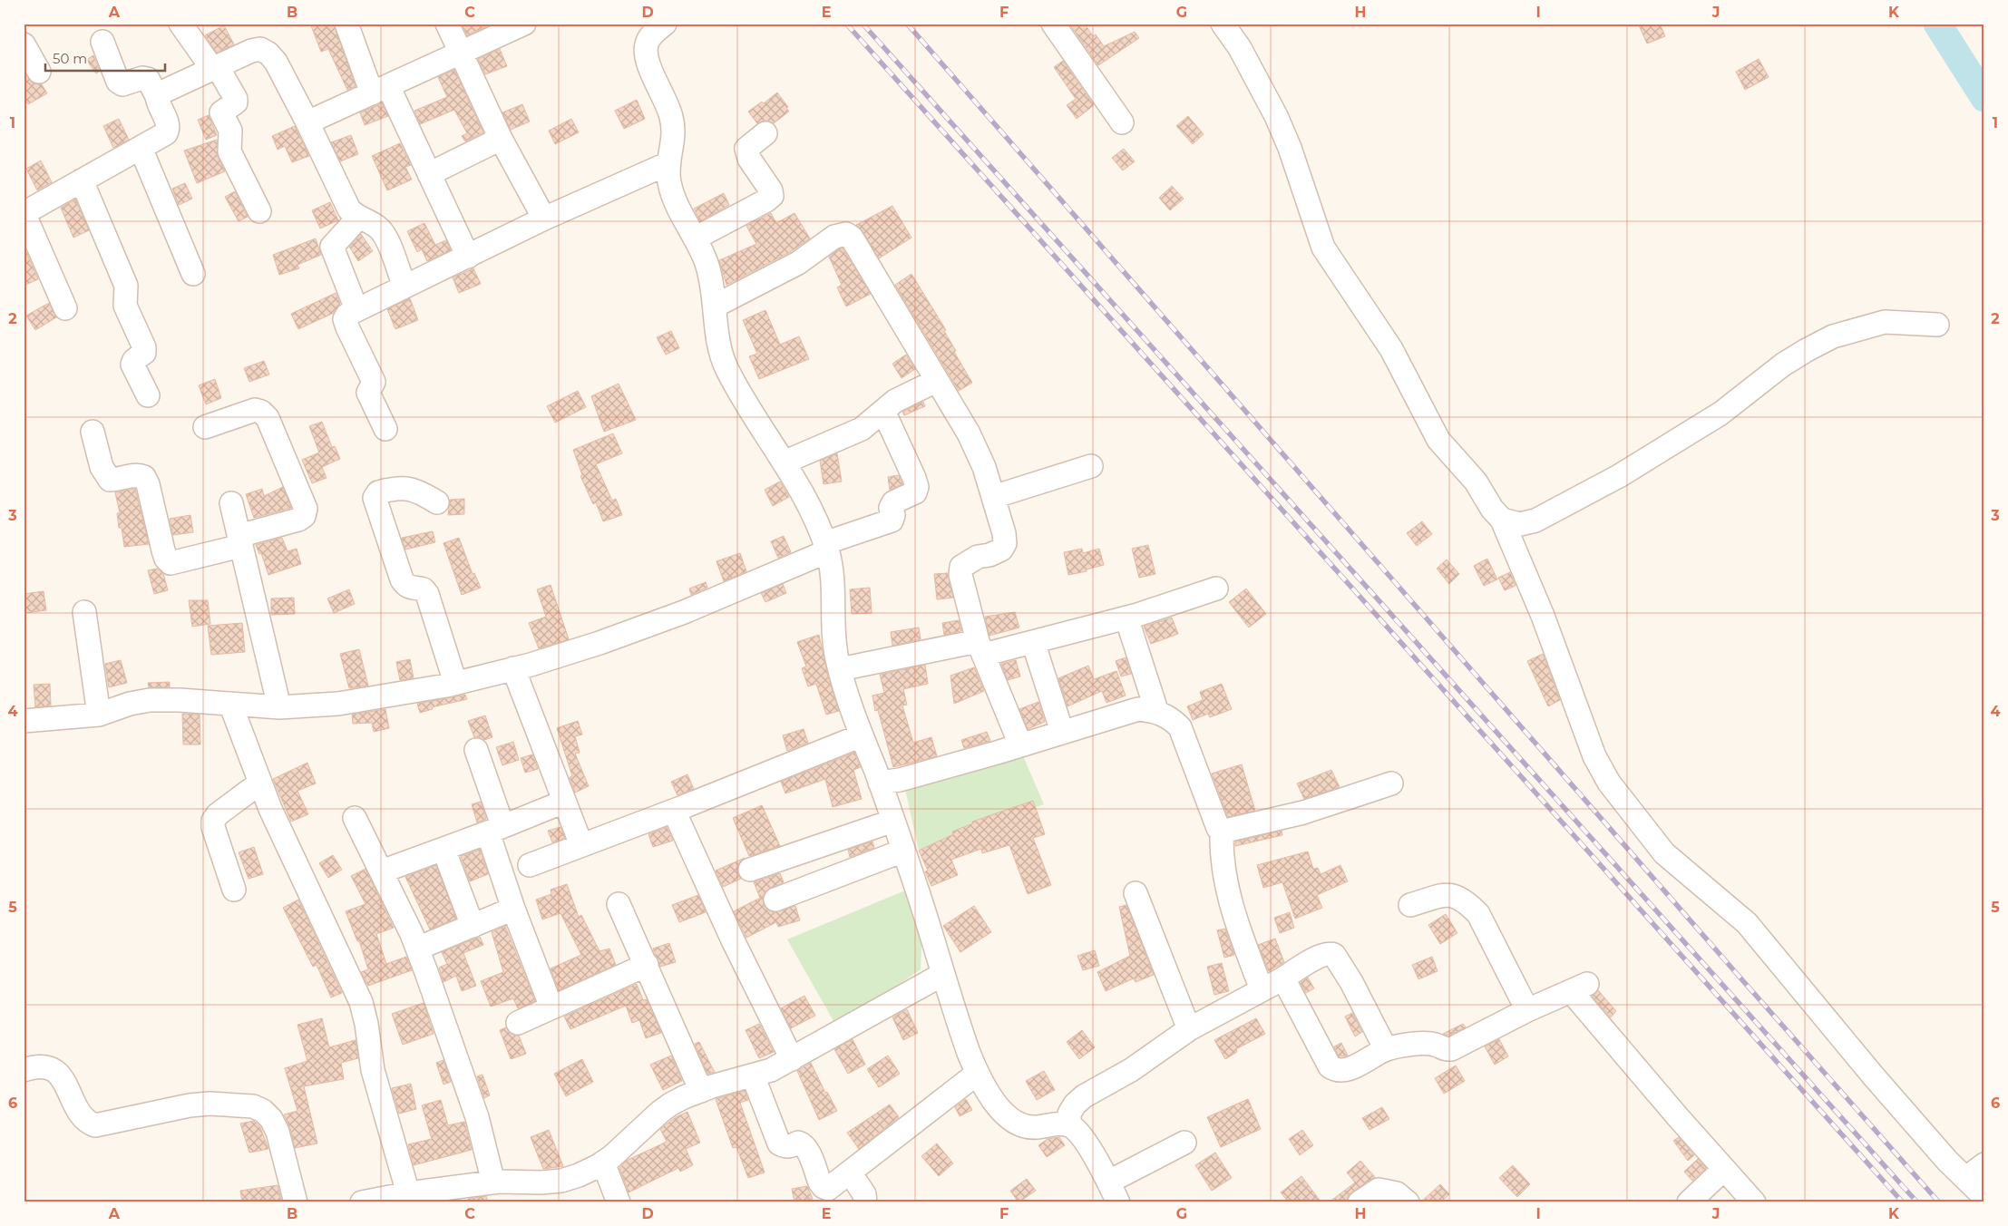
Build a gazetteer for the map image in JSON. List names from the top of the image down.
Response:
{
  "scale_bar": "50 m",
  "grid": {
    "columns": [
      "A",
      "B",
      "C",
      "D",
      "E",
      "F",
      "G",
      "H",
      "I",
      "J",
      "K"
    ],
    "rows": [
      "1",
      "2",
      "3",
      "4",
      "5",
      "6"
    ]
  }
}
